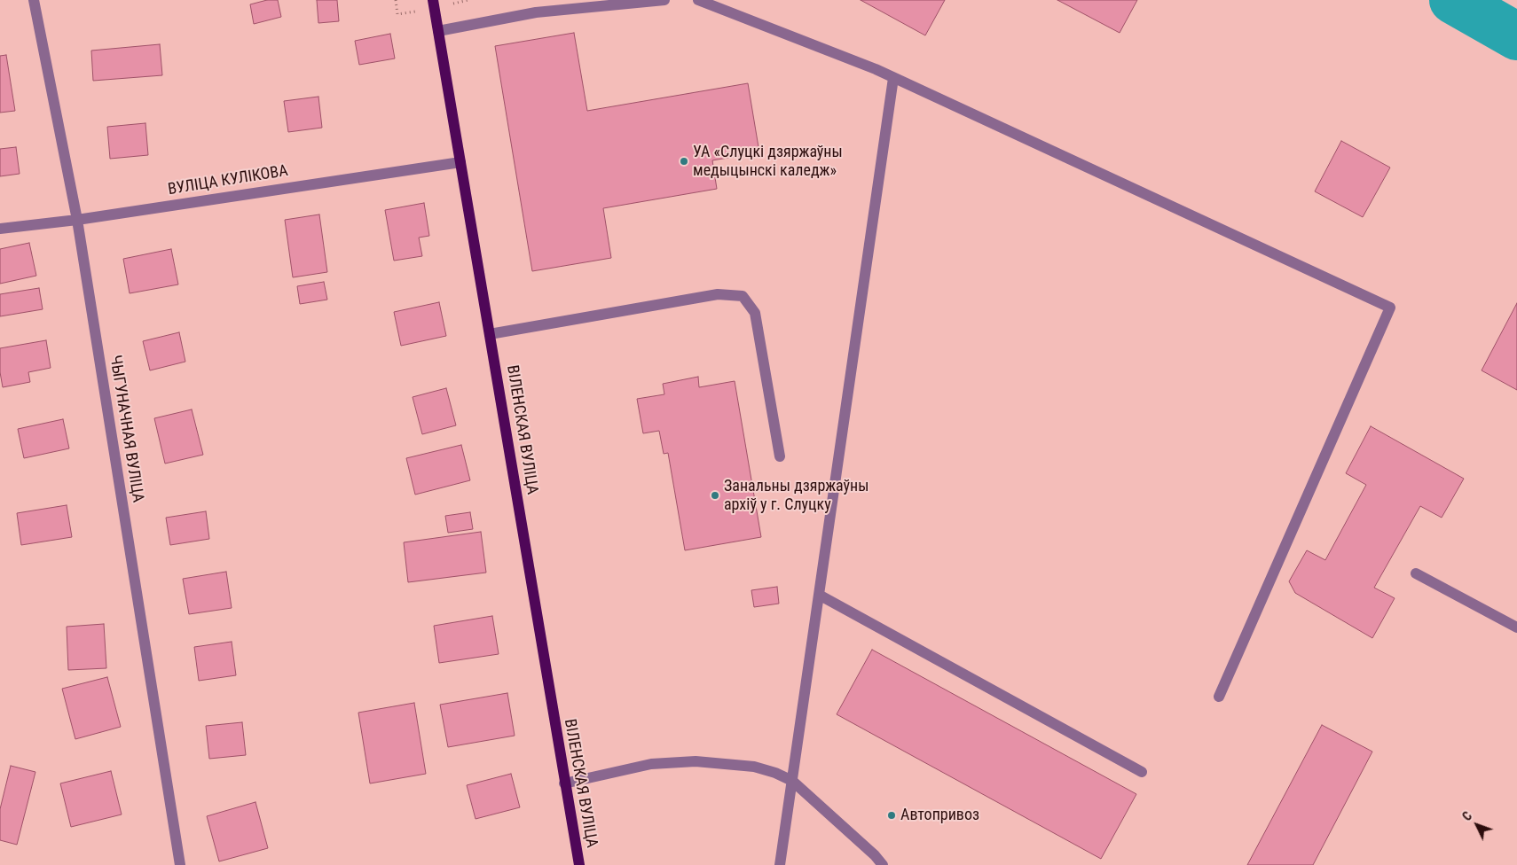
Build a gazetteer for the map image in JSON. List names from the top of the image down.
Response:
{
  "streets": {
    "main road": ["ВІЛЕНСКАЯ ВУЛІЦА"],
    "street": ["ВУЛІЦА КУЛІКОВА", "ЧЫГУНАЧНАЯ ВУЛІЦА"]
  },
  "crossings": [
    ["ВУЛІЦА КУЛІКОВА", "ЧЫГУНАЧНАЯ ВУЛІЦА"],
    ["ВУЛІЦА КУЛІКОВА", "ВІЛЕНСКАЯ ВУЛІЦА"]
  ],
  "places": ["УА «Слуцкі дзяржаўны медыцынскі каледж»", "Занальны дзяржаўны архіў у г. Слуцку", "Автопривоз"],
  "north": "top left"
}
